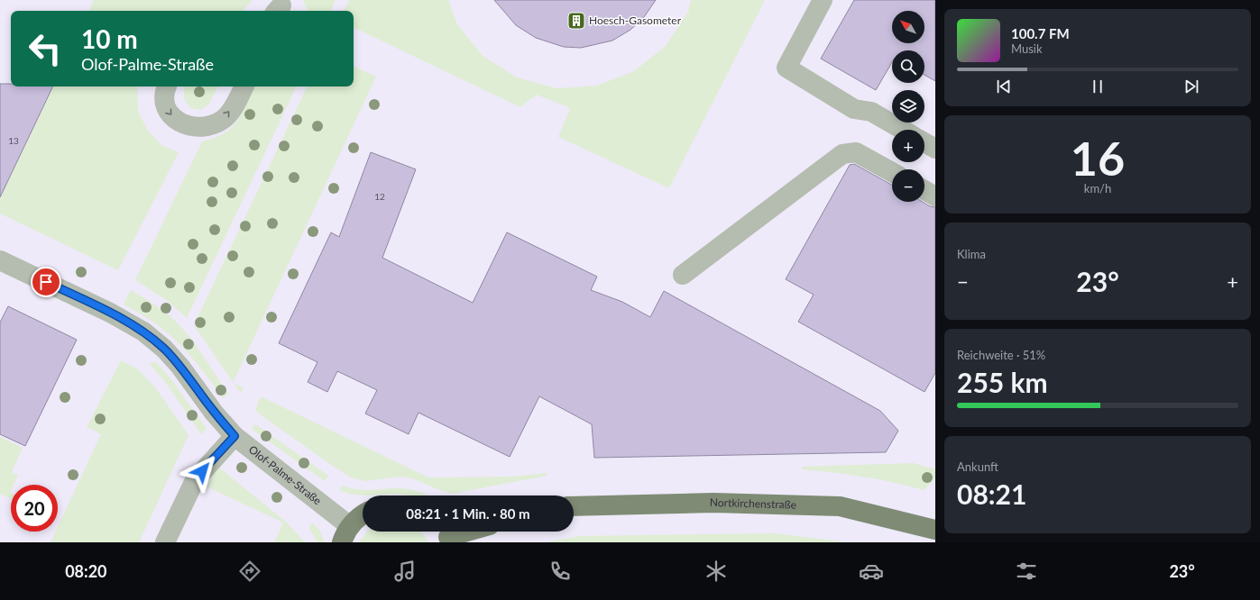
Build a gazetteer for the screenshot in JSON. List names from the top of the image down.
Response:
{
  "streets": {
    "main road": ["Nortkirchenstraße"],
    "street": ["Olof-Palme-Straße"]
  },
  "places": {
    "building": ["Hoesch-Gasometer"]
  },
  "house_numbers": ["13", "12"],
  "north": "top left",
  "page": {
    "map_buttons": ["+", "−"],
    "turn": ["10 m", "Olof-Palme-Straße"],
    "song": ["100.7 FM", "Musik"],
    "tile": [
      ["16", "km/h"],
      "Klima",
      ["Reichweite · 51%", "255 km"],
      ["Ankunft", "08:21"]
    ],
    "heat": ["−", "23°", "+"],
    "limit": "20",
    "trip": "08:21 · 1 Min. · 80 m",
    "tabs": ["08:20", "23°"]
  }
}
